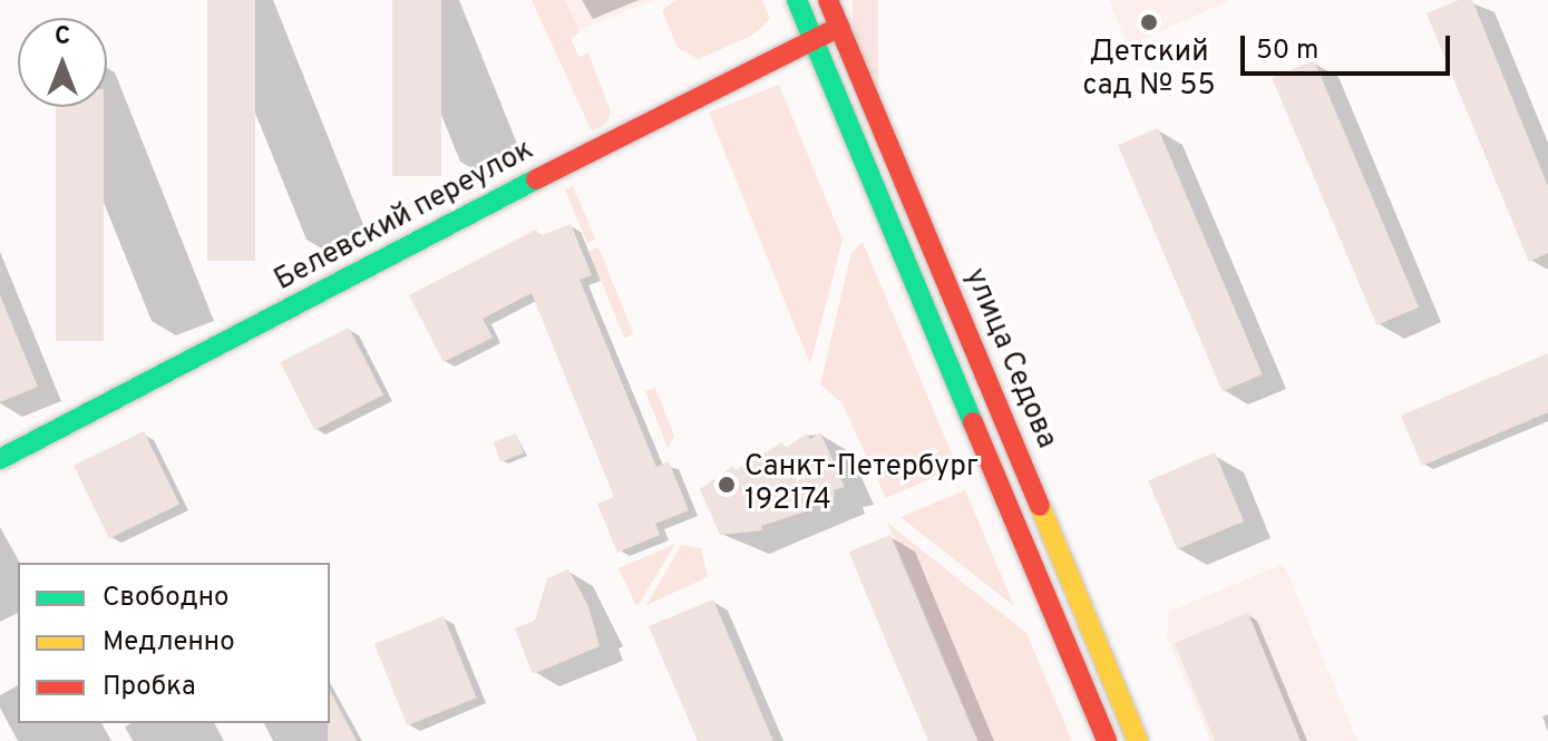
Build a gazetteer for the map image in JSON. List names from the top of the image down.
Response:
{
  "streets": {
    "main road": ["Белевский переулок", "улица Седова"]
  },
  "crossings": [
    ["Белевский переулок", "улица Седова"]
  ],
  "places": ["Детский сад № 55", "Санкт-Петербург 192174"],
  "legend": ["Свободно", "Медленно", "Пробка"],
  "scale_bar": "50 m",
  "north": "top"
}
